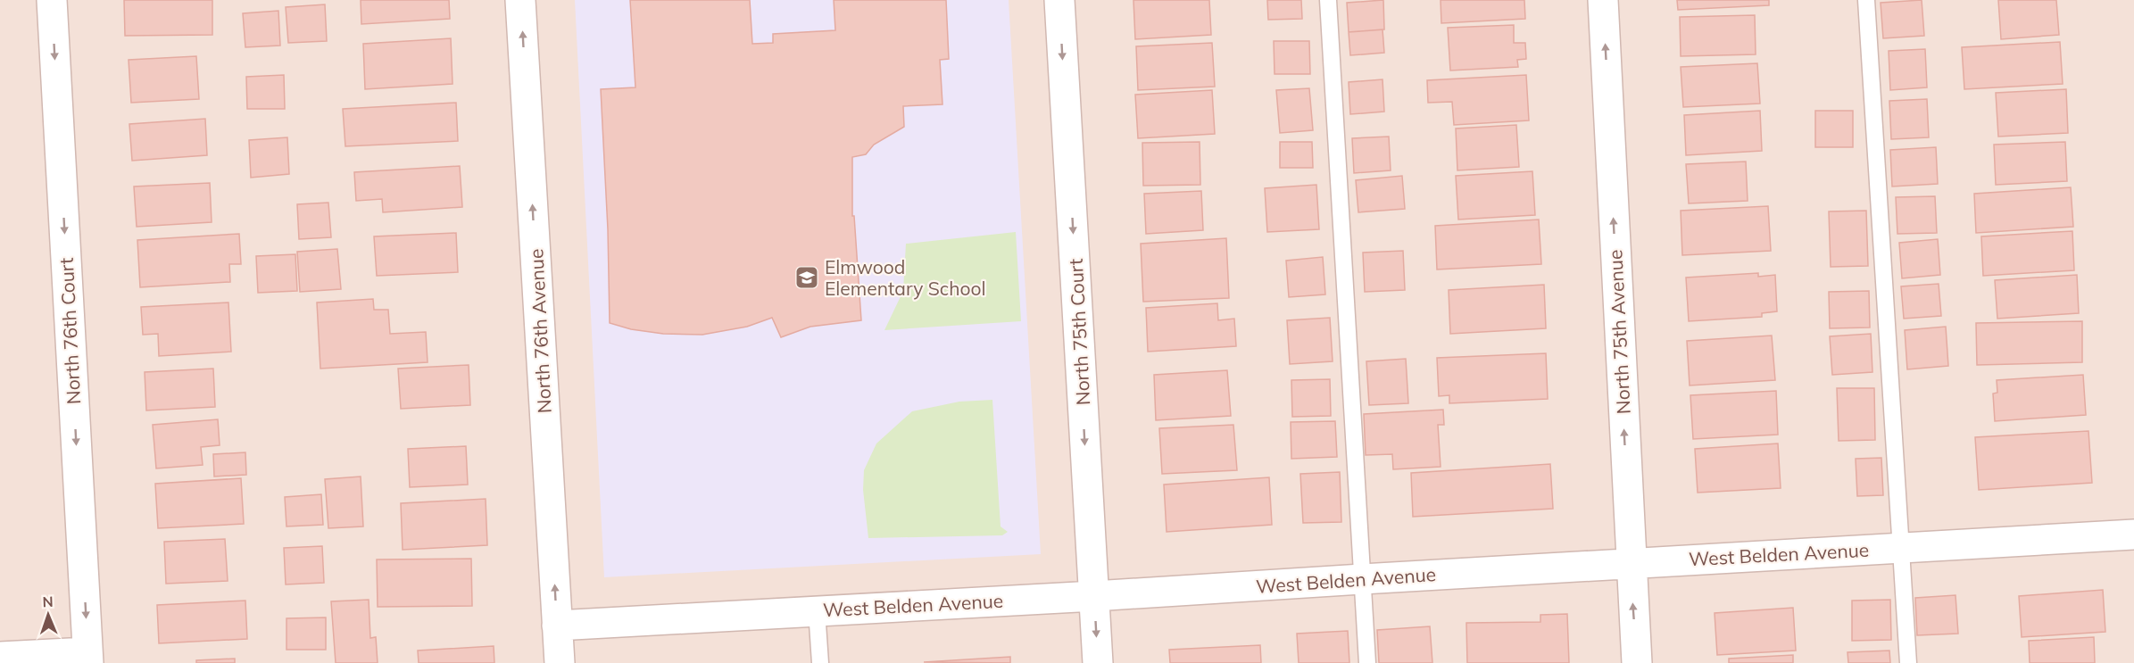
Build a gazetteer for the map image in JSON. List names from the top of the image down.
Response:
{
  "streets": {
    "street": [
      "North 76th Court",
      "North 76th Avenue",
      "North 75th Court",
      "North 75th Avenue",
      "West Belden Avenue"
    ]
  },
  "crossings": [
    ["North 76th Avenue", "West Belden Avenue"],
    ["North 75th Court", "West Belden Avenue"],
    ["North 75th Avenue", "West Belden Avenue"]
  ],
  "one_way": [
    "North 76th Court",
    "North 76th Avenue",
    "North 75th Court",
    "North 75th Avenue"
  ],
  "places": {
    "school or university": ["Elmwood Elementary School"]
  },
  "north": "top"
}
